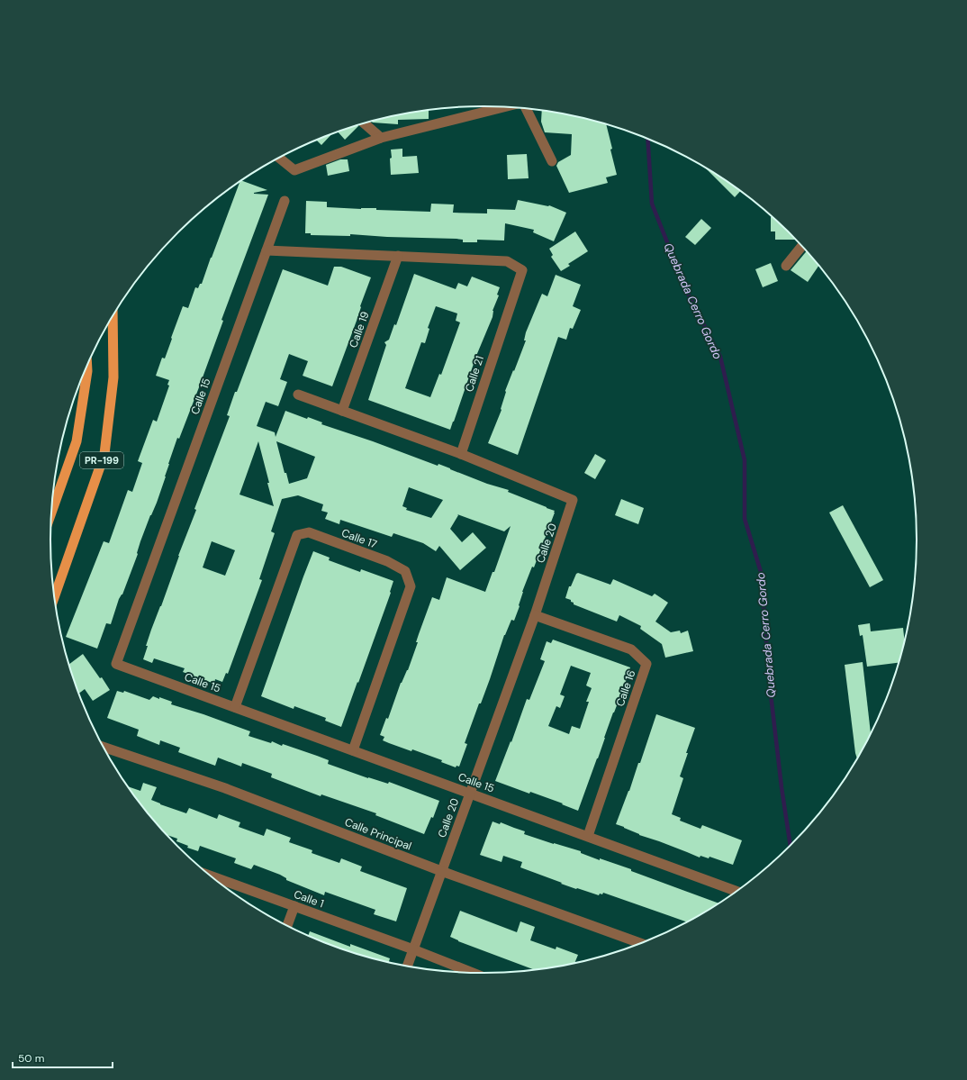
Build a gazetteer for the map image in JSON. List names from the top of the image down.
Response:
{
  "streets": {
    "highway": ["PR-199"],
    "street": [
      "Calle 19",
      "Calle 21",
      "Calle 15",
      "Calle 17",
      "Calle 20",
      "Calle 16",
      "Calle Principal",
      "Calle 1"
    ]
  },
  "crossings": [
    ["Calle 19", "Calle 21"],
    ["Calle 19", "Calle 20"],
    ["Calle 21", "Calle 20"],
    ["Calle 15", "Calle 17"],
    ["Calle 15", "Calle 20"],
    ["Calle 15", "Calle 16"],
    ["Calle 20", "Calle 16"],
    ["Calle 20", "Calle Principal"]
  ],
  "water": ["Quebrada Cerro Gordo"],
  "scale_bar": "50 m"
}
